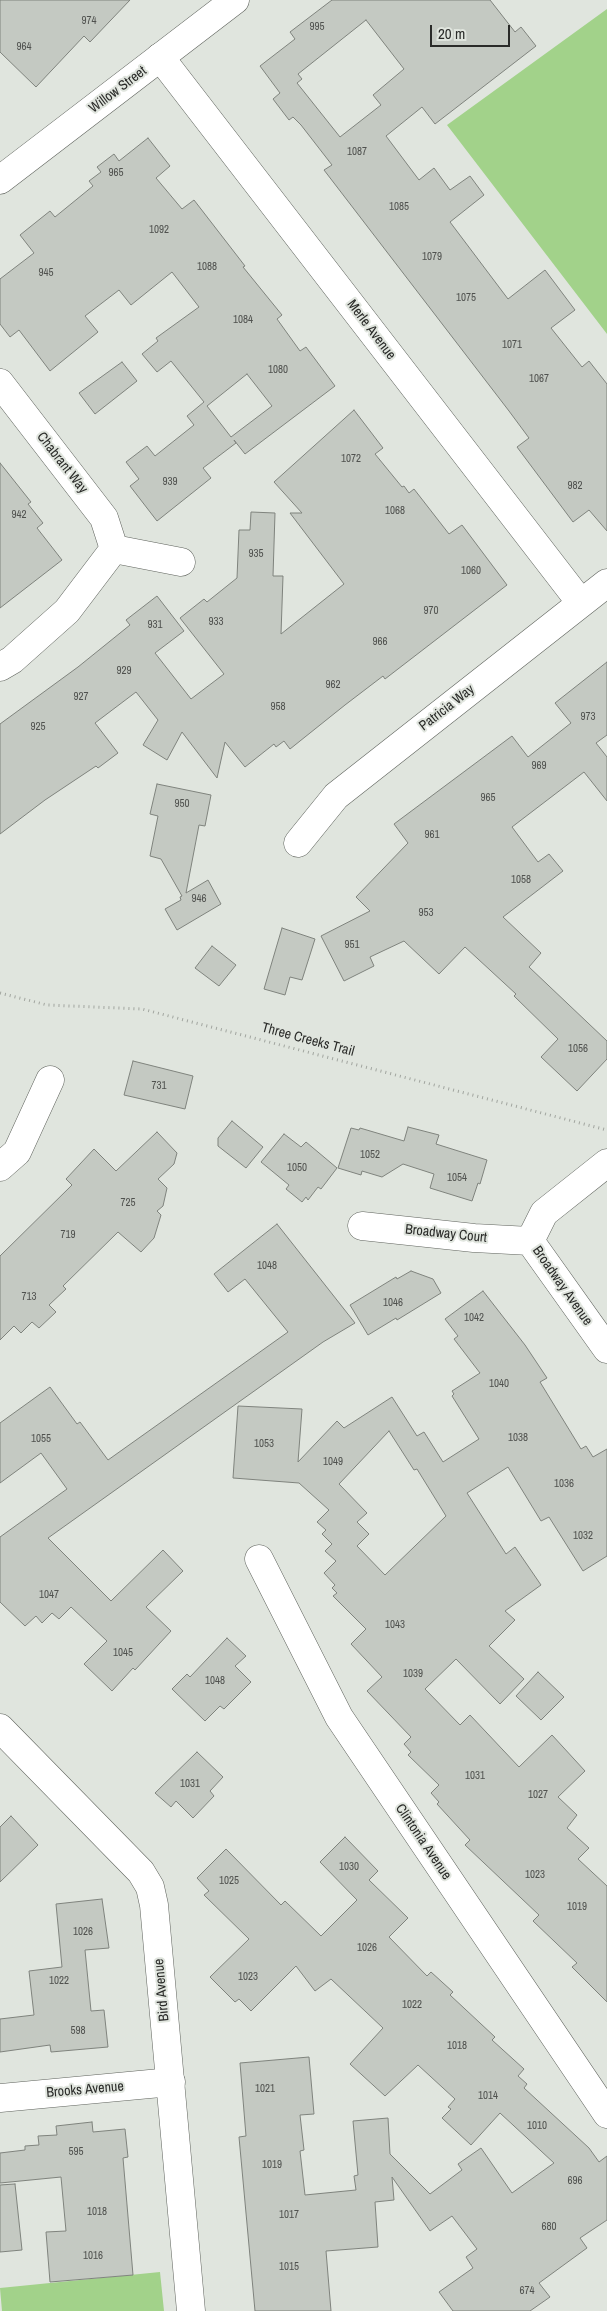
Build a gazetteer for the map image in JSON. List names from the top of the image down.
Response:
{
  "streets": {
    "street": [
      "Willow Street",
      "Merle Avenue",
      "Chabrant Way",
      "Patricia Way",
      "Broadway Court",
      "Broadway Avenue",
      "Clintonia Avenue",
      "Bird Avenue",
      "Brooks Avenue"
    ],
    "path": ["Three Creeks Trail"]
  },
  "crossings": [
    ["Willow Street", "Merle Avenue"],
    ["Merle Avenue", "Patricia Way"],
    ["Broadway Court", "Broadway Avenue"],
    ["Bird Avenue", "Brooks Avenue"]
  ],
  "house_numbers": [
    "974",
    "995",
    "964",
    "1087",
    "965",
    "1085",
    "1092",
    "1079",
    "1088",
    "945",
    "1075",
    "1084",
    "1071",
    "1080",
    "1067",
    "1072",
    "939",
    "982",
    "1068",
    "942",
    "935",
    "1060",
    "970",
    "933",
    "931",
    "966",
    "929",
    "962",
    "927",
    "958",
    "973",
    "925",
    "969",
    "965",
    "950",
    "961",
    "1058",
    "946",
    "953",
    "951",
    "1056",
    "731",
    "1052",
    "1050",
    "1054",
    "725",
    "719",
    "1048",
    "713",
    "1046",
    "1042",
    "1040",
    "1038",
    "1055",
    "1053",
    "1049",
    "1036",
    "1032",
    "1047",
    "1043",
    "1045",
    "1039",
    "1048",
    "1031",
    "1031",
    "1027",
    "1030",
    "1023",
    "1025",
    "1019",
    "1026",
    "1026",
    "1023",
    "1022",
    "1022",
    "598",
    "1018",
    "1021",
    "1014",
    "1010",
    "595",
    "1019",
    "696",
    "1018",
    "1017",
    "680",
    "1016",
    "1015",
    "674"
  ],
  "scale_bar": "20 m"
}
